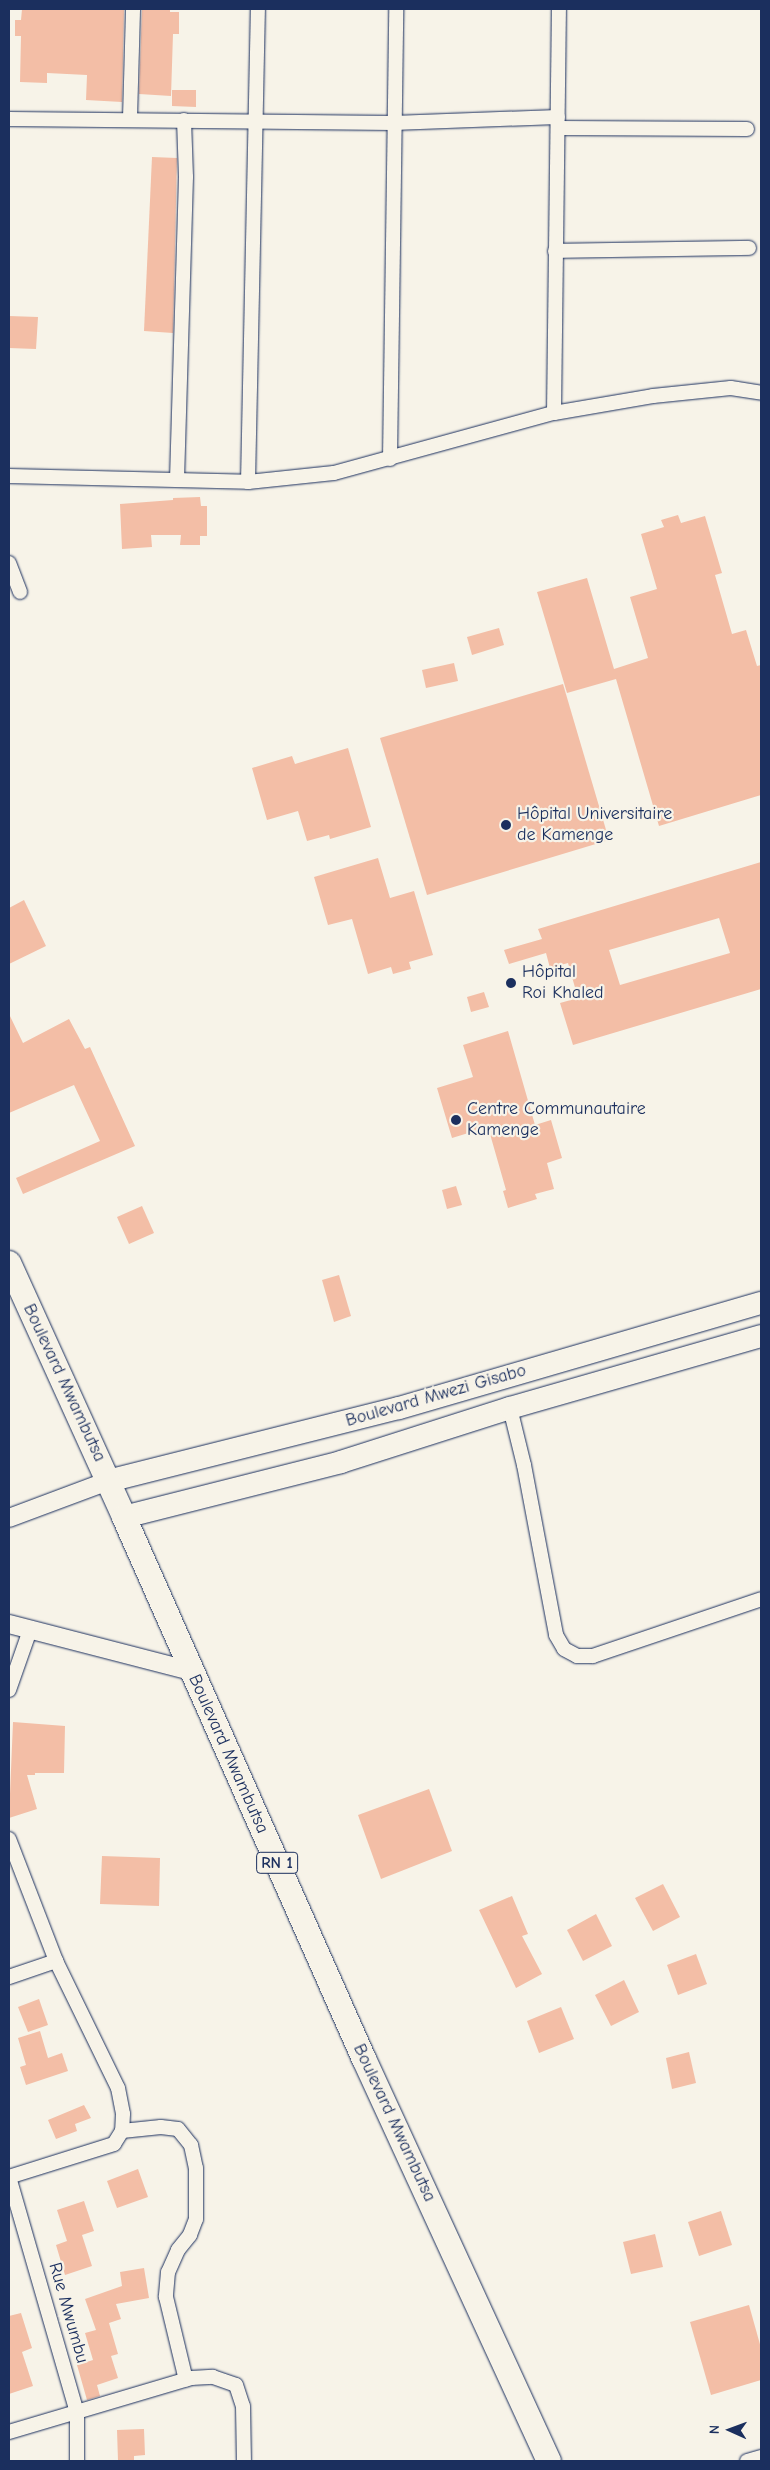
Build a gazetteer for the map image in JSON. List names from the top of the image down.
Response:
{
  "streets": {
    "highway": ["Boulevard Mwambutsa", "RN 1"],
    "main road": ["Boulevard Mwezi Gisabo"],
    "street": ["Rue Mwumbu"]
  },
  "crossings": [
    ["Boulevard Mwambutsa", "Boulevard Mwezi Gisabo"]
  ],
  "places": ["Hôpital Universitaire de Kamenge", "Hôpital Roi Khaled", "Centre Communautaire Kamenge"],
  "north": "left"
}
